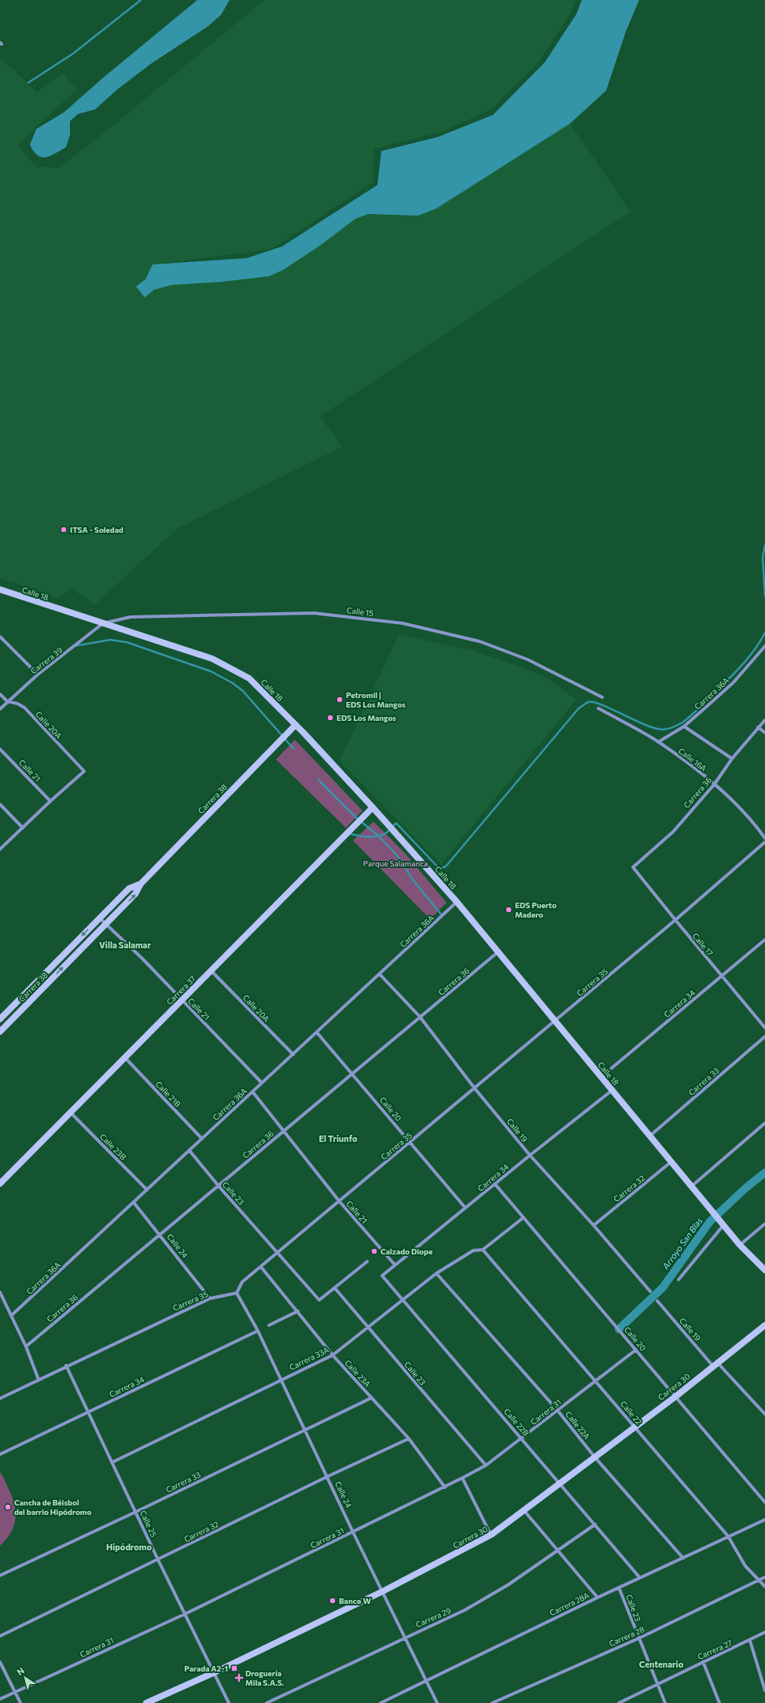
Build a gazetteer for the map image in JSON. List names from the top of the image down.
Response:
{
  "streets": {
    "street": [
      "Calle 18",
      "Calle 15",
      "Carrera 39",
      "Carrera 36A",
      "Calle 20A",
      "Calle 16A",
      "Calle 21",
      "Carrera 36",
      "Carrera 38",
      "Calle 17",
      "Carrera 35",
      "Carrera 37",
      "Carrera 34",
      "Carrera 33",
      "Calle 21B",
      "Calle 20",
      "Calle 19",
      "Calle 23B",
      "Carrera 32",
      "Calle 23",
      "Calle 24",
      "Carrera 33A",
      "Calle 23A",
      "Carrera 30",
      "Carrera 31",
      "Calle 22",
      "Calle 22B",
      "Calle 22A",
      "Calle 25",
      "Carrera 28A",
      "Carrera 29",
      "Carrera 28",
      "Carrera 27"
    ]
  },
  "crossings": [
    ["Calle 18", "Calle 15"],
    ["Calle 18", "Carrera 39"],
    ["Calle 18", "Carrera 36A"],
    ["Calle 18", "Carrera 36"],
    ["Calle 18", "Carrera 38"],
    ["Calle 18", "Carrera 35"],
    ["Calle 18", "Carrera 37"],
    ["Calle 18", "Carrera 34"],
    ["Calle 18", "Carrera 33"],
    ["Calle 18", "Carrera 32"],
    ["Calle 15", "Carrera 39"],
    ["Carrera 39", "Calle 20A"],
    ["Carrera 36A", "Calle 20A"],
    ["Carrera 36A", "Calle 16A"],
    ["Carrera 36A", "Calle 21"],
    ["Carrera 36A", "Calle 21B"],
    ["Carrera 36A", "Calle 20"],
    ["Carrera 36A", "Calle 19"],
    ["Carrera 36A", "Calle 23B"],
    ["Carrera 36A", "Calle 23"],
    ["Carrera 36A", "Calle 24"],
    ["Calle 20A", "Calle 21"],
    ["Calle 20A", "Carrera 37"],
    ["Calle 16A", "Carrera 36"],
    ["Calle 21", "Carrera 36"],
    ["Calle 21", "Carrera 38"],
    ["Calle 21", "Carrera 35"],
    ["Calle 21", "Carrera 37"],
    ["Calle 21", "Carrera 34"],
    ["Carrera 36", "Calle 17"],
    ["Carrera 36", "Calle 20"],
    ["Carrera 36", "Calle 19"],
    ["Carrera 36", "Calle 23"],
    ["Carrera 36", "Calle 24"],
    ["Calle 17", "Carrera 35"],
    ["Calle 17", "Carrera 34"],
    ["Carrera 35", "Calle 20"],
    ["Carrera 35", "Calle 19"],
    ["Carrera 35", "Calle 23"],
    ["Carrera 35", "Calle 24"],
    ["Carrera 35", "Calle 23A"],
    ["Carrera 35", "Calle 25"],
    ["Carrera 37", "Calle 21B"],
    ["Carrera 37", "Calle 23B"],
    ["Carrera 34", "Calle 20"],
    ["Carrera 34", "Calle 19"],
    ["Carrera 34", "Calle 24"],
    ["Carrera 34", "Calle 22B"],
    ["Carrera 34", "Calle 25"],
    ["Carrera 33", "Calle 24"],
    ["Carrera 33", "Calle 23A"],
    ["Carrera 33", "Calle 25"],
    ["Calle 20", "Carrera 33A"],
    ["Calle 20", "Carrera 30"],
    ["Calle 20", "Carrera 31"],
    ["Calle 19", "Carrera 32"],
    ["Calle 19", "Carrera 30"],
    ["Carrera 32", "Calle 24"],
    ["Carrera 32", "Calle 23A"],
    ["Carrera 32", "Calle 25"],
    ["Calle 23", "Carrera 33A"],
    ["Calle 23", "Carrera 31"],
    ["Calle 23", "Carrera 28A"],
    ["Calle 23", "Carrera 28"],
    ["Calle 23", "Carrera 27"],
    ["Calle 24", "Carrera 33A"],
    ["Calle 24", "Carrera 30"],
    ["Calle 24", "Carrera 31"],
    ["Calle 24", "Carrera 28A"],
    ["Calle 24", "Carrera 29"],
    ["Carrera 33A", "Calle 23A"],
    ["Carrera 33A", "Calle 22"],
    ["Carrera 33A", "Calle 22B"],
    ["Carrera 33A", "Calle 22A"],
    ["Carrera 33A", "Calle 25"],
    ["Calle 23A", "Carrera 31"],
    ["Carrera 30", "Calle 22"],
    ["Carrera 30", "Calle 22B"],
    ["Carrera 30", "Calle 22A"],
    ["Carrera 30", "Calle 25"],
    ["Carrera 31", "Calle 22"],
    ["Carrera 31", "Calle 22B"],
    ["Carrera 31", "Calle 22A"],
    ["Carrera 31", "Calle 25"],
    ["Calle 22", "Carrera 28A"],
    ["Calle 22", "Carrera 28"],
    ["Calle 22B", "Carrera 28A"],
    ["Calle 22B", "Carrera 29"],
    ["Calle 22A", "Carrera 28A"]
  ],
  "districts": [
    "Villa Salamar",
    "El Triunfo",
    "Hipódromo",
    "Centenario"
  ],
  "water": ["Arroyo San Blas"],
  "parks": ["Parque Salamanca"],
  "places": {
    "other": [
      "ITSA - Soledad",
      "Petromil | EDS Los Mangos",
      "EDS Los Mangos",
      "EDS Puerto Madero",
      "Calzado Diope",
      "Cancha de Béisbol del barrio Hipódromo",
      "Banco W"
    ],
    "transit": ["Parada A2-1"],
    "health": ["Droguería Mila S.A.S."]
  },
  "north": "top left"
}
